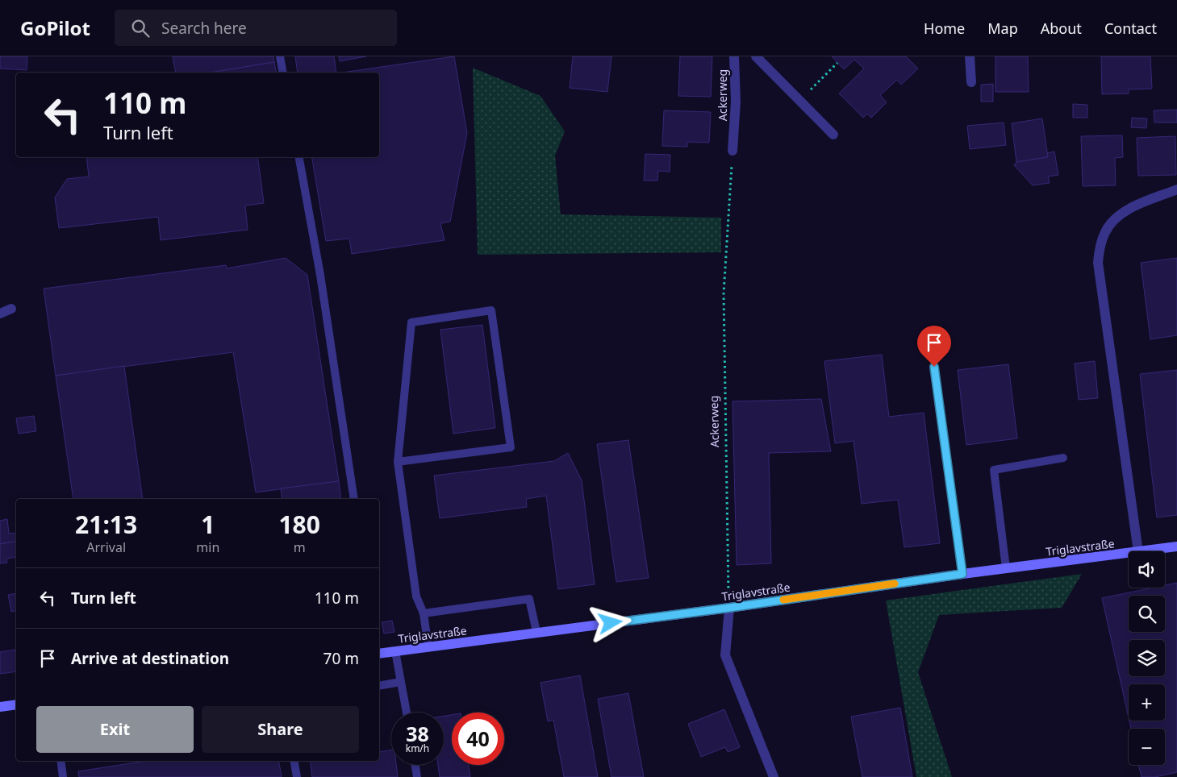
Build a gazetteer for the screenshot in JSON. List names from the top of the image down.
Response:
{
  "streets": {
    "street": ["Ackerweg", "Triglavstraße"]
  },
  "crossings": [
    ["Ackerweg", "Triglavstraße"]
  ],
  "page": {
    "header": "GoPilot",
    "search": "Search here",
    "nav": [
      "Home",
      "Map",
      "About",
      "Contact"
    ],
    "turn": ["110 m", "Turn left"],
    "eta": [
      "21:13",
      "Arrival",
      "1",
      "min",
      "180",
      "m"
    ],
    "map_buttons": ["+", "−"],
    "list": [
      {
        "name": "Turn left",
        "value": "110 m"
      },
      {
        "name": "Arrive at destination",
        "value": "70 m"
      }
    ],
    "buttons": ["Exit", "Share"],
    "speed": "38 km/h",
    "limit": "40"
  }
}
